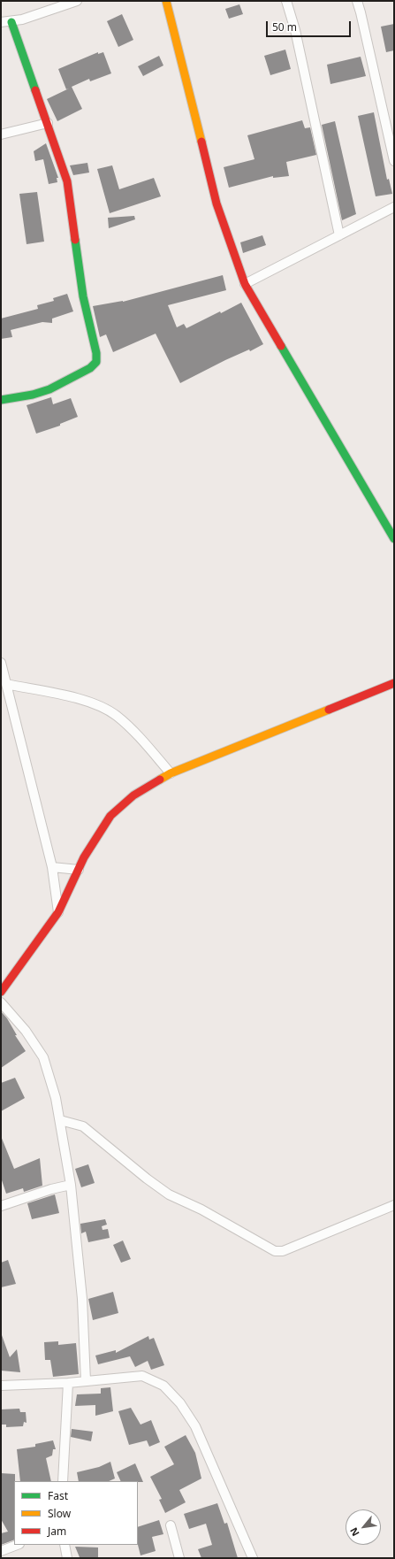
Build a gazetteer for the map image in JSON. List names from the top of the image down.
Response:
{
  "legend": ["Fast", "Slow", "Jam"],
  "scale_bar": "50 m",
  "north": "bottom left"
}
